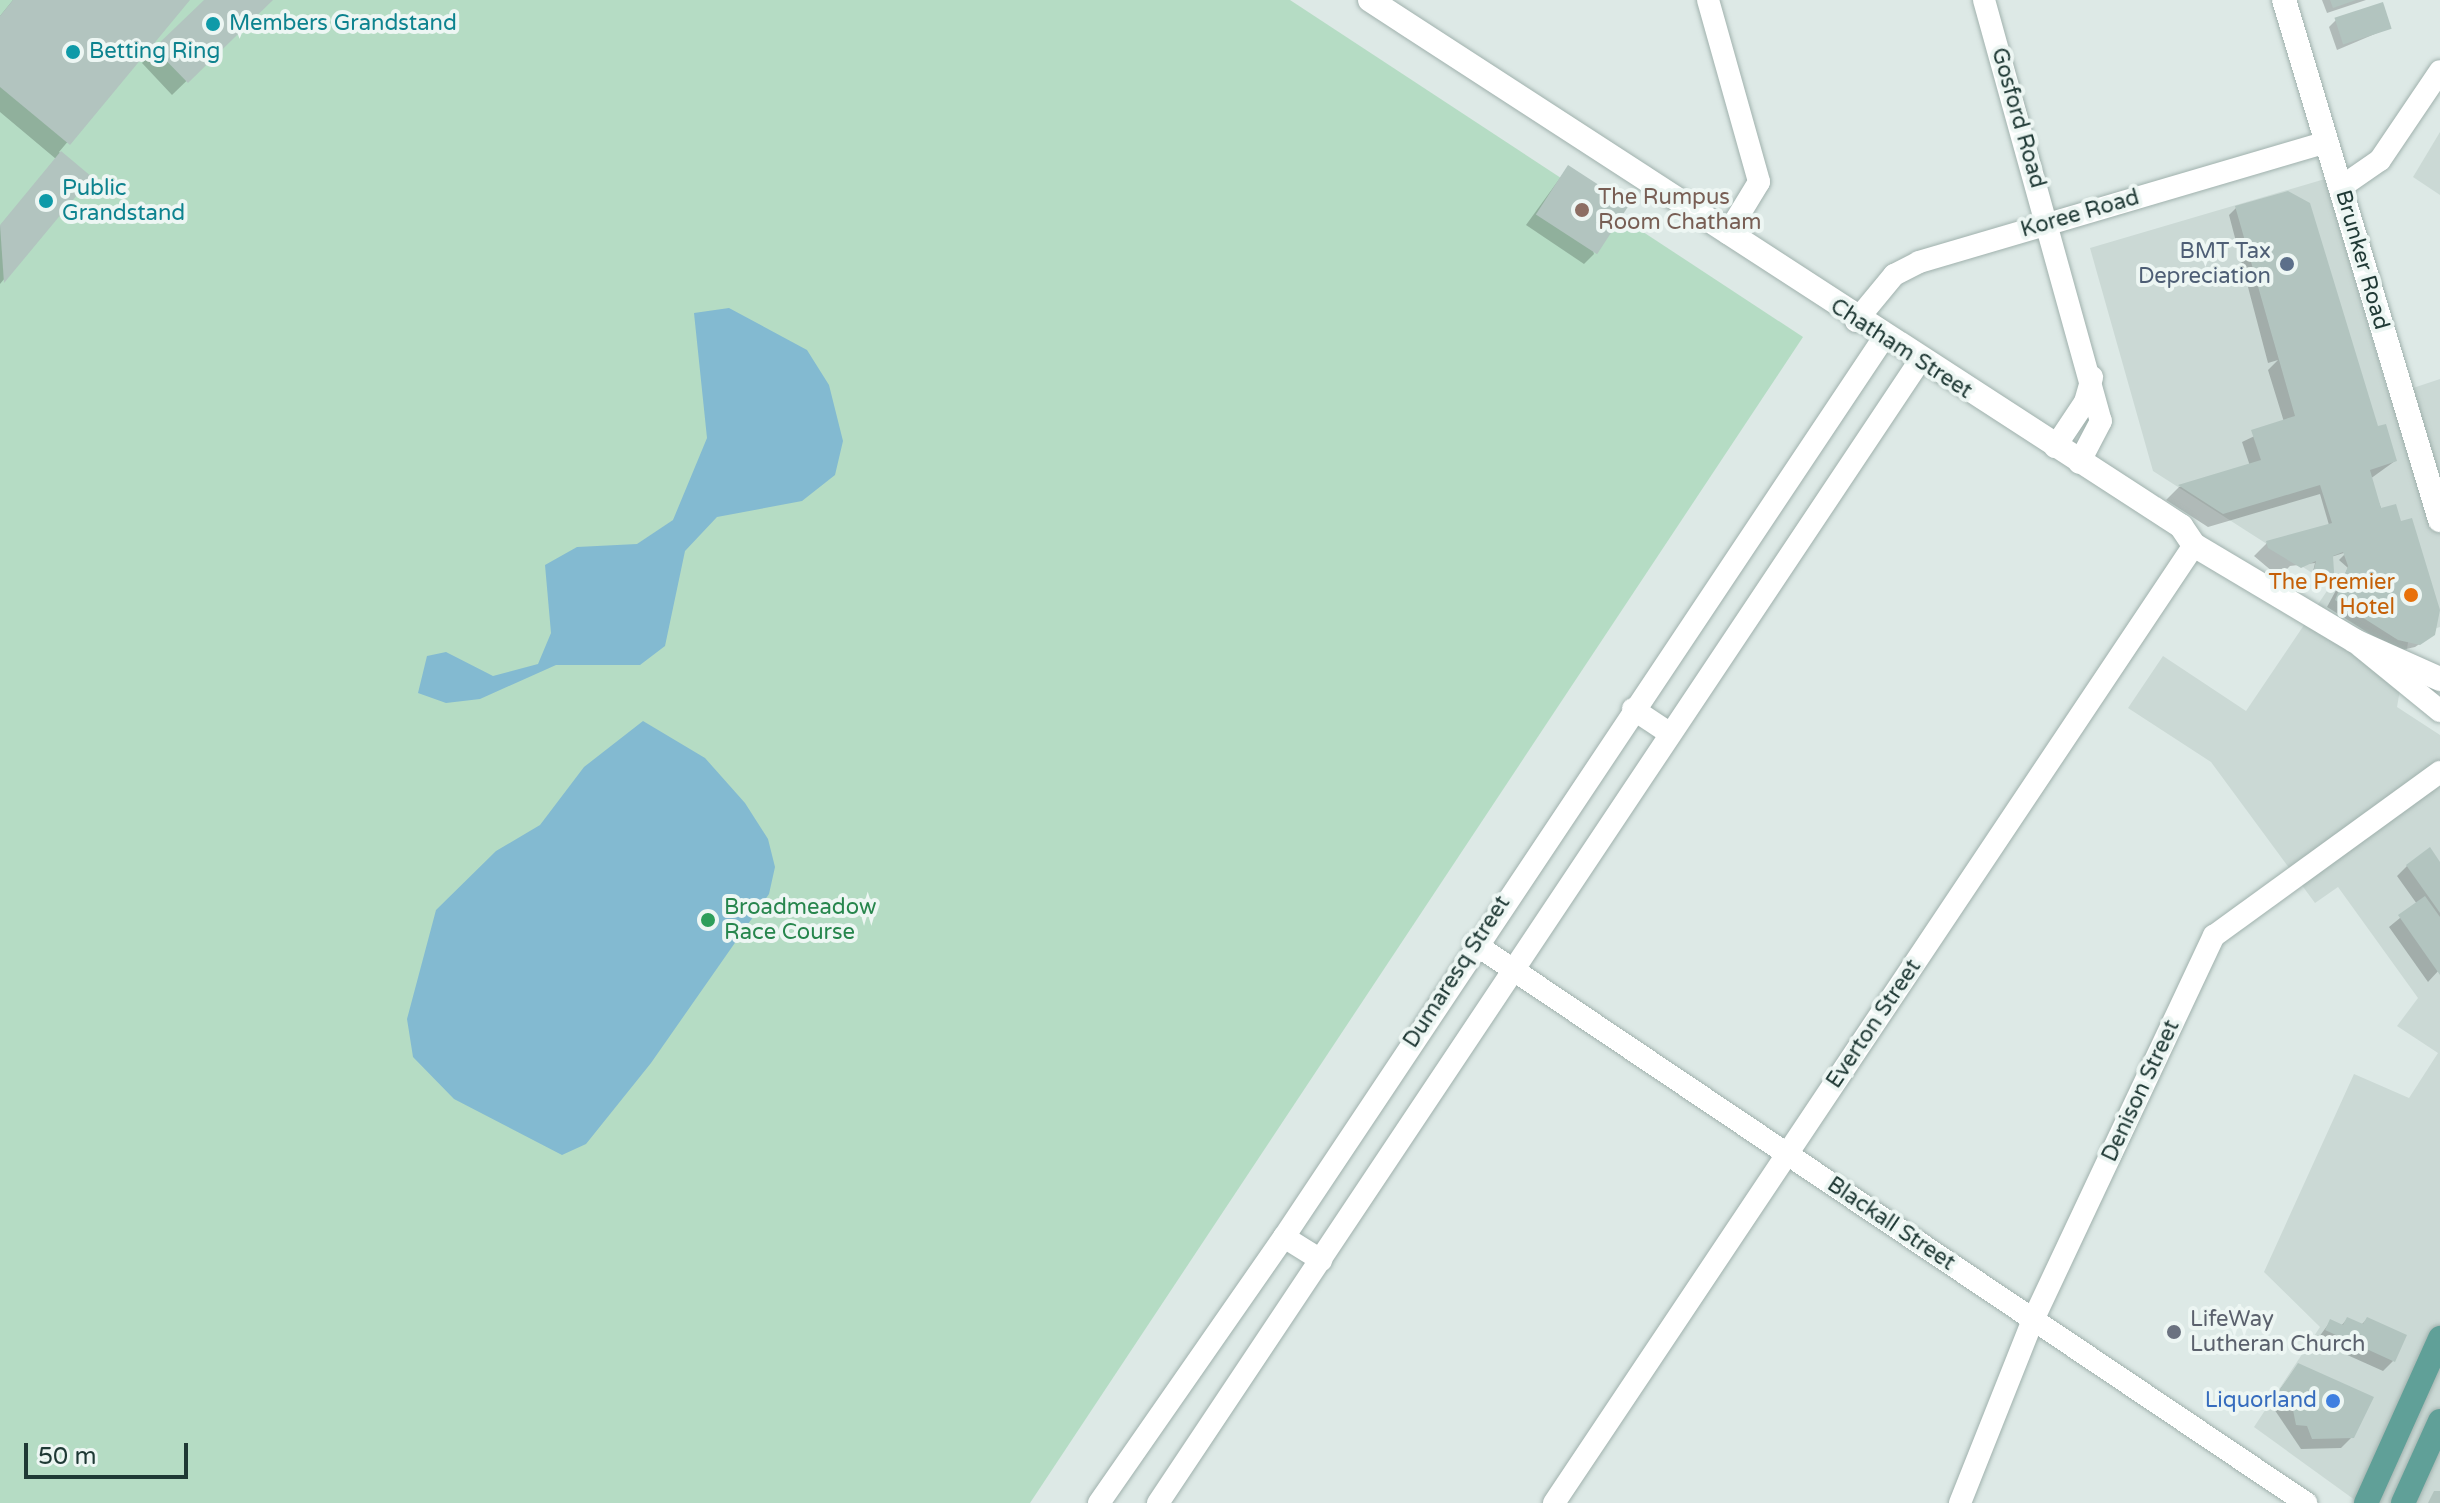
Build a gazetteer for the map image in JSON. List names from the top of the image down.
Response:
{
  "streets": {
    "street": [
      "Gosford Road",
      "Koree Road",
      "Brunker Road",
      "Chatham Street",
      "Dumaresq Street",
      "Everton Street",
      "Denison Street",
      "Blackall Street"
    ]
  },
  "crossings": [
    ["Gosford Road", "Koree Road"],
    ["Gosford Road", "Chatham Street"],
    ["Koree Road", "Brunker Road"],
    ["Koree Road", "Chatham Street"],
    ["Chatham Street", "Dumaresq Street"],
    ["Chatham Street", "Everton Street"],
    ["Dumaresq Street", "Blackall Street"],
    ["Everton Street", "Blackall Street"],
    ["Denison Street", "Blackall Street"]
  ],
  "places": [
    "Members Grandstand",
    "Betting Ring",
    "Public Grandstand",
    "The Rumpus Room Chatham",
    "BMT Tax Depreciation",
    "The Premier Hotel",
    "Broadmeadow Race Course",
    "LifeWay Lutheran Church",
    "Liquorland"
  ],
  "scale_bar": "50 m"
}
